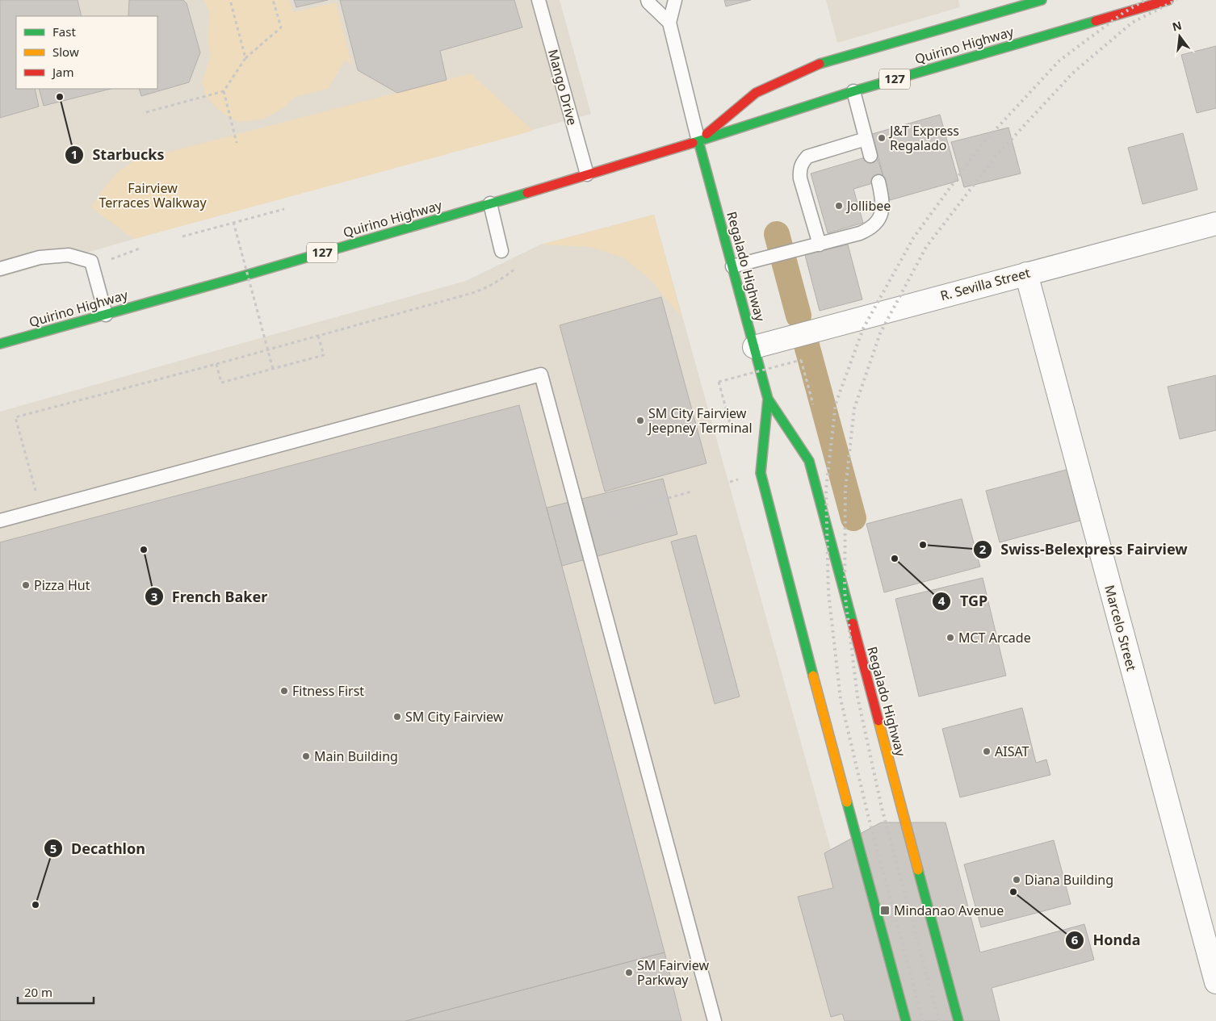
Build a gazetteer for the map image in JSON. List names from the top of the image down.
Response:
{
  "streets": {
    "main road": ["Quirino Highway", "127", "Regalado Highway"],
    "street": ["R. Sevilla Street", "Marcelo Street"],
    "lane": ["Mango Drive"]
  },
  "crossings": [
    ["Quirino Highway", "Mango Drive"],
    ["Quirino Highway", "Regalado Highway"],
    ["Regalado Highway", "R. Sevilla Street"],
    ["R. Sevilla Street", "Marcelo Street"]
  ],
  "parks": ["Fairview Terraces Walkway"],
  "places": {
    "other": [
      "Starbucks",
      "J&T Express Regalado",
      "Jollibee",
      "SM City Fairview Jeepney Terminal",
      "Swiss-Belexpress Fairview",
      "French Baker",
      "TGP",
      "Pizza Hut",
      "MCT Arcade",
      "Fitness First",
      "SM City Fairview",
      "AISAT",
      "Main Building",
      "Diana Building",
      "Honda",
      "Decathlon",
      "SM Fairview Parkway"
    ],
    "transit": ["Mindanao Avenue"]
  },
  "legend": ["Fast", "Slow", "Jam"],
  "scale_bar": "20 m",
  "north": "top"
}
